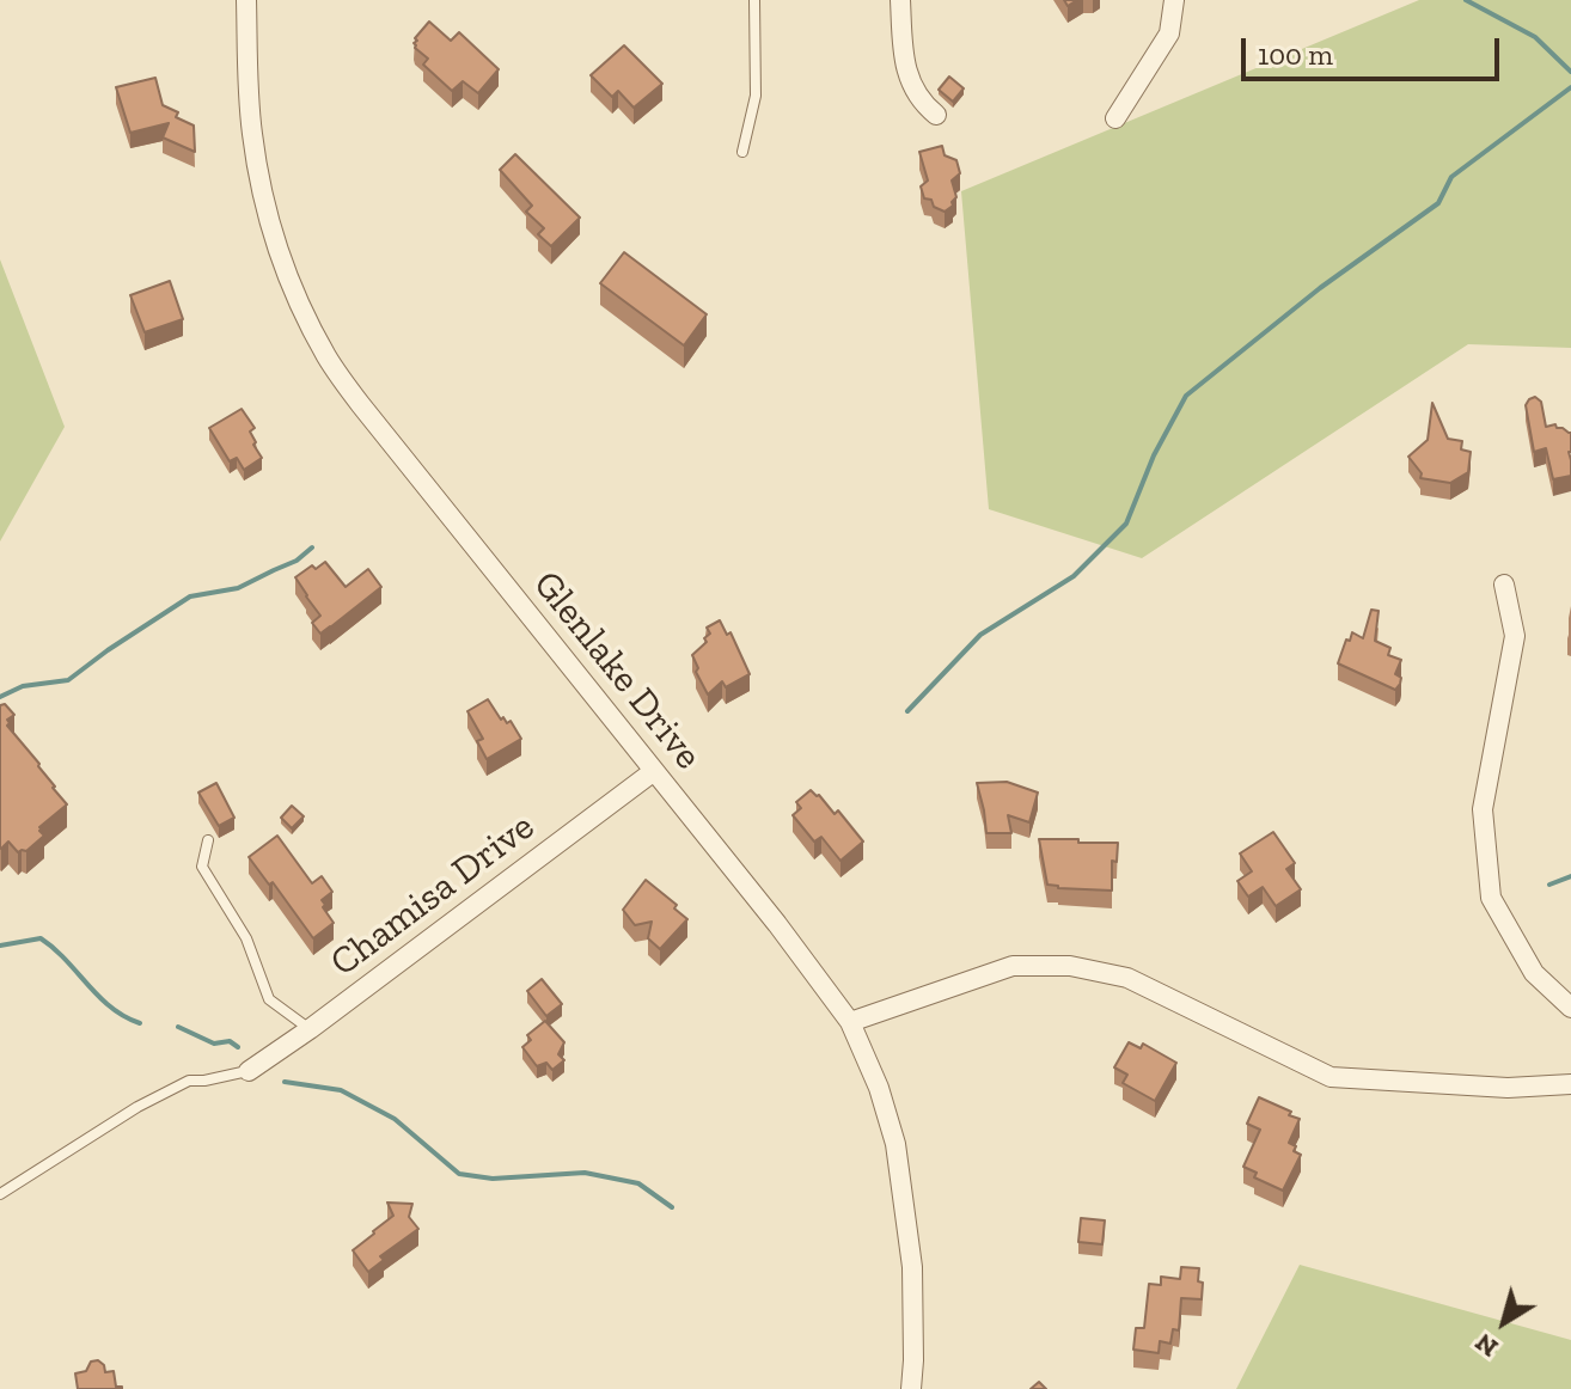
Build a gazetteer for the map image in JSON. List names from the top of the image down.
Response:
{
  "streets": {
    "street": ["Glenlake Drive", "Chamisa Drive"]
  },
  "crossings": [
    ["Glenlake Drive", "Chamisa Drive"]
  ],
  "scale_bar": "100 m",
  "north": "bottom left"
}
